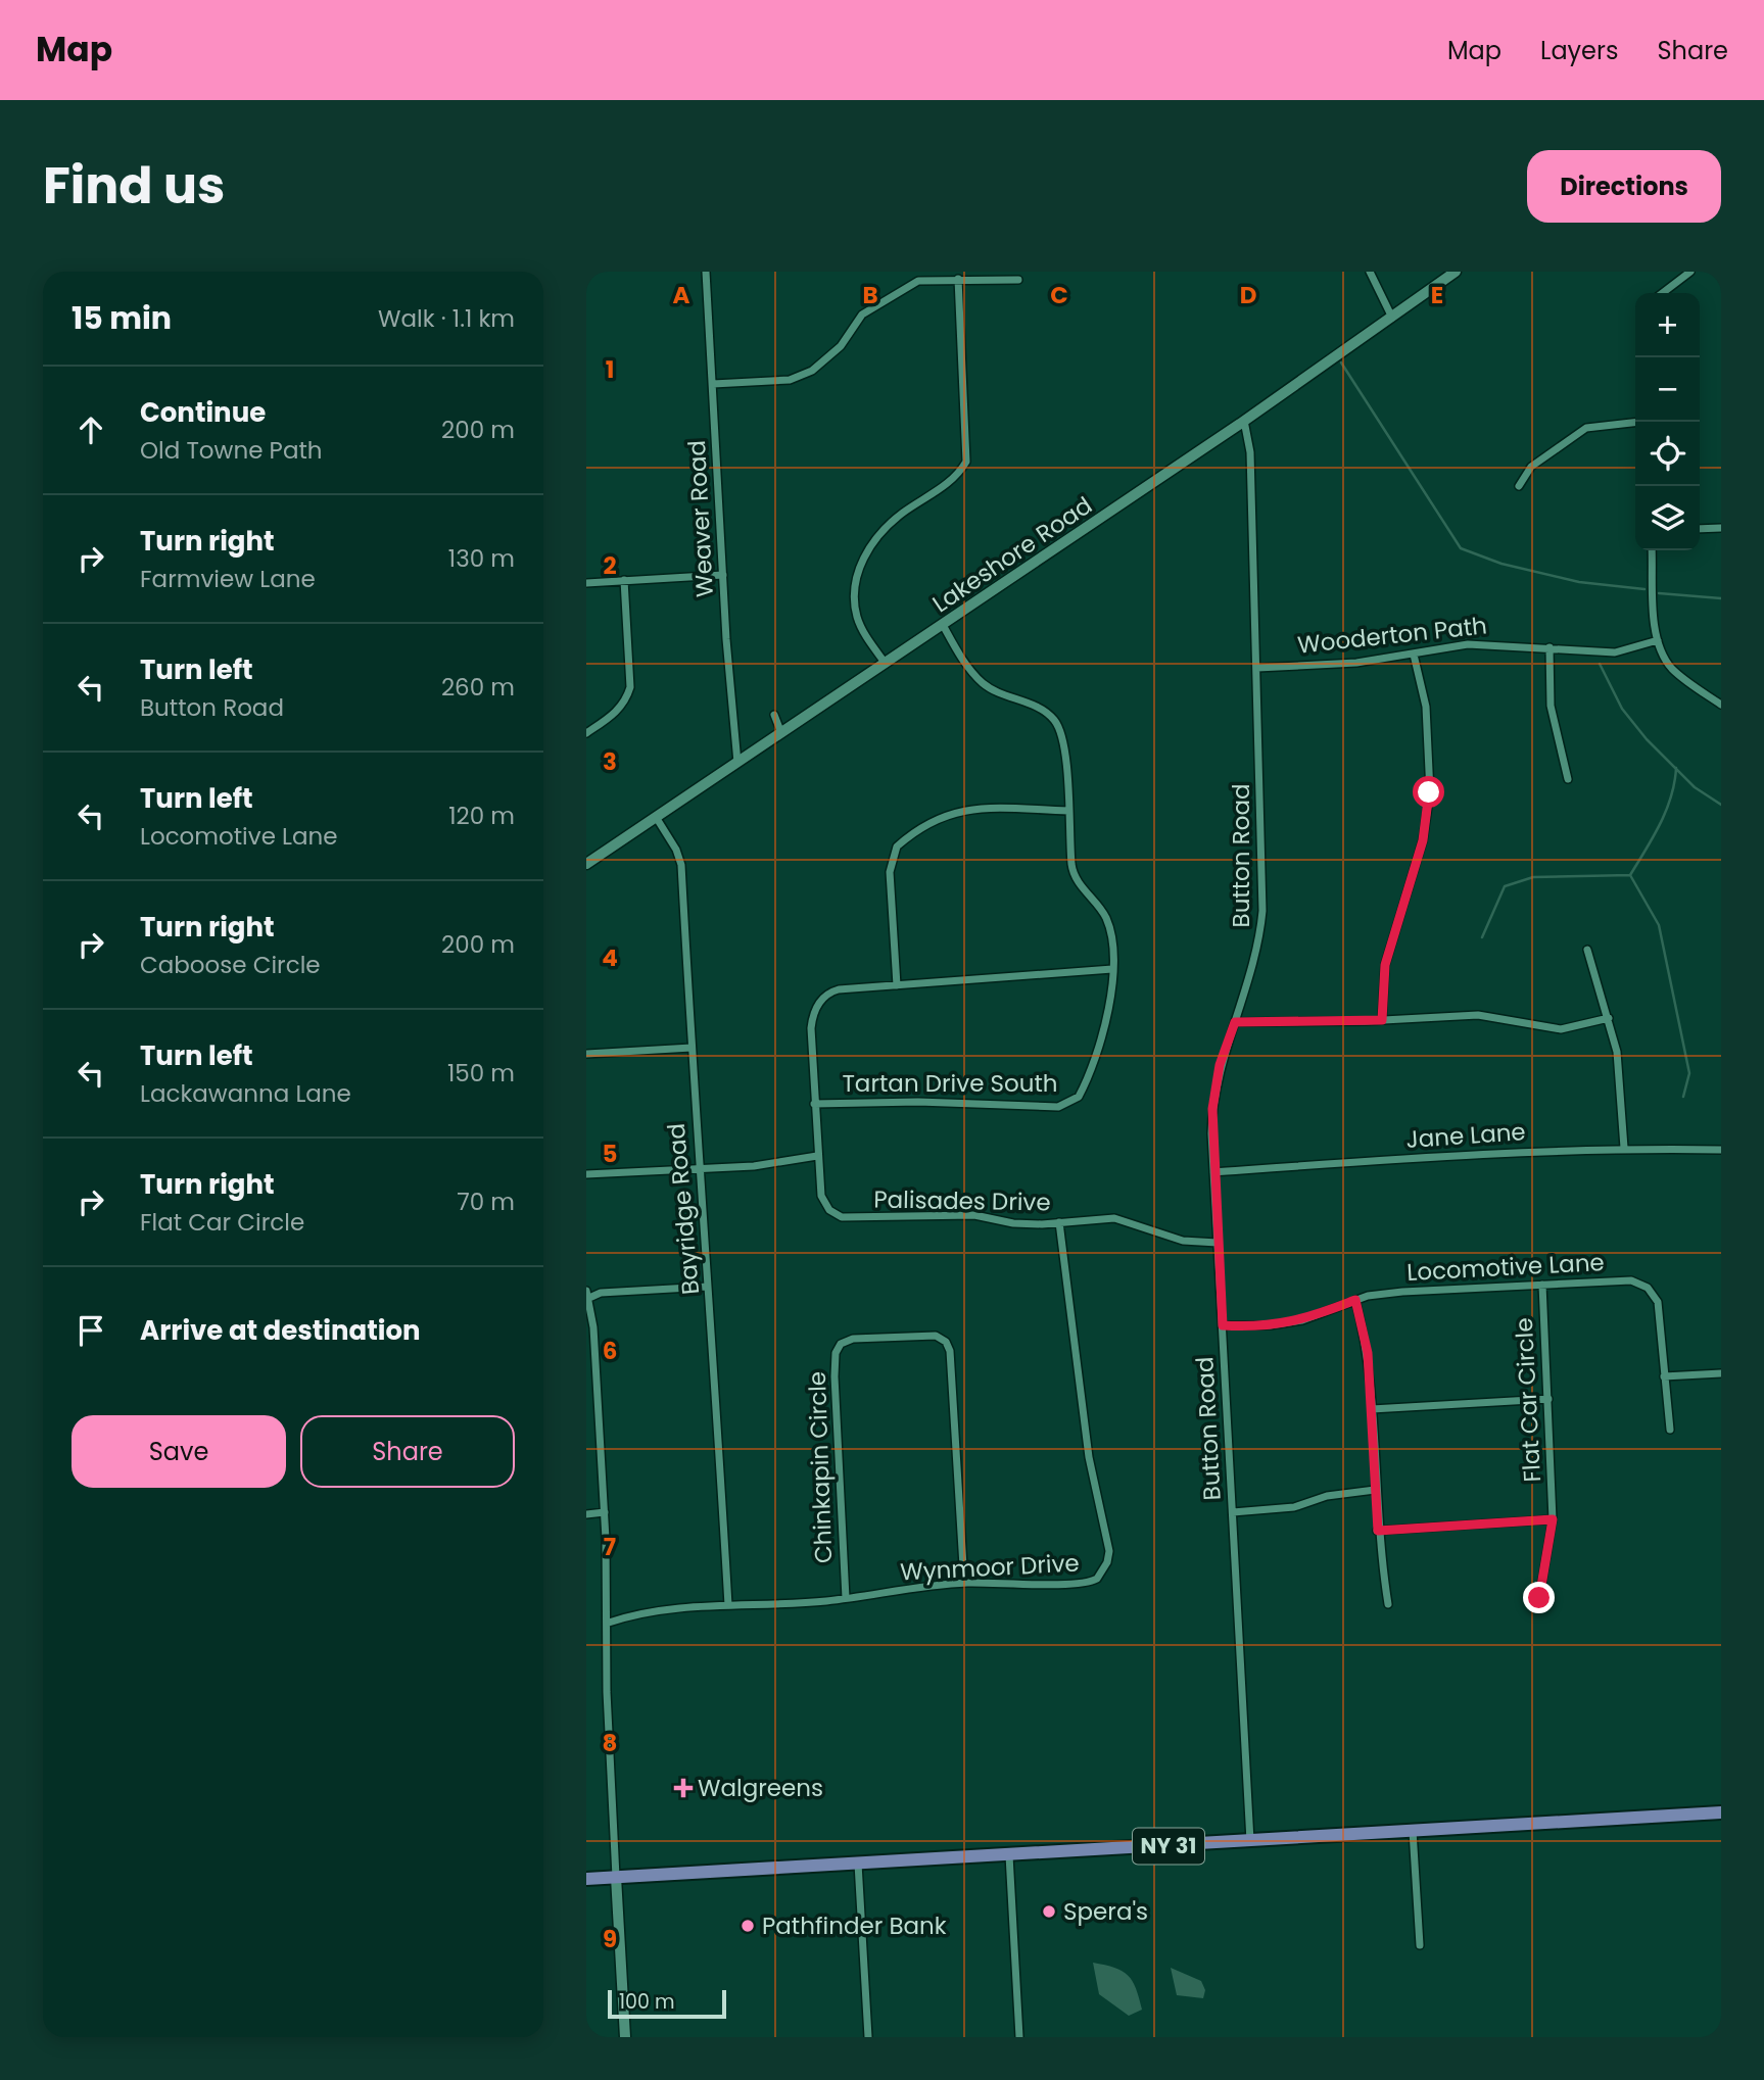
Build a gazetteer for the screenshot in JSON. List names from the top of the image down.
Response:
{
  "streets": {
    "main road": ["NY 31"],
    "street": [
      "Weaver Road",
      "Lakeshore Road",
      "Wooderton Path",
      "Button Road",
      "Tartan Drive South",
      "Jane Lane",
      "Palisades Drive",
      "Bayridge Road",
      "Locomotive Lane",
      "Flat Car Circle",
      "Chinkapin Circle",
      "Wynmoor Drive"
    ]
  },
  "crossings": [
    ["Weaver Road", "Lakeshore Road"],
    ["Lakeshore Road", "Button Road"],
    ["Lakeshore Road", "Bayridge Road"],
    ["Wooderton Path", "Button Road"],
    ["Button Road", "Jane Lane"],
    ["Button Road", "Palisades Drive"],
    ["Button Road", "Locomotive Lane"],
    ["Button Road", "NY 31"],
    ["Tartan Drive South", "Palisades Drive"],
    ["Palisades Drive", "Wynmoor Drive"],
    ["Bayridge Road", "Wynmoor Drive"],
    ["Locomotive Lane", "Flat Car Circle"],
    ["Chinkapin Circle", "Wynmoor Drive"]
  ],
  "places": {
    "health": ["Walgreens"],
    "other": ["Spera's", "Pathfinder Bank"]
  },
  "scale_bar": "100 m",
  "page": {
    "header": "Map",
    "nav": ["Map", "Layers", "Share"],
    "title": "Find us",
    "buttons": [
      "Directions",
      ["Save", "Share"]
    ],
    "heading": ["15 min", "Walk · 1.1 km"],
    "map_buttons": ["+", "−"],
    "list": [
      ["Continue", "Old Towne Path", "200 m"],
      ["Turn right", "Farmview Lane", "130 m"],
      ["Turn left", "Button Road", "260 m"],
      ["Turn left", "Locomotive Lane", "120 m"],
      ["Turn right", "Caboose Circle", "200 m"],
      ["Turn left", "Lackawanna Lane", "150 m"],
      ["Turn right", "Flat Car Circle", "70 m"],
      "Arrive at destination"
    ],
    "scale": "100 m"
  },
  "grid": {
    "columns": [
      "A",
      "B",
      "C",
      "D",
      "E"
    ],
    "rows": [
      "1",
      "2",
      "3",
      "4",
      "5",
      "6",
      "7",
      "8",
      "9"
    ]
  }
}
